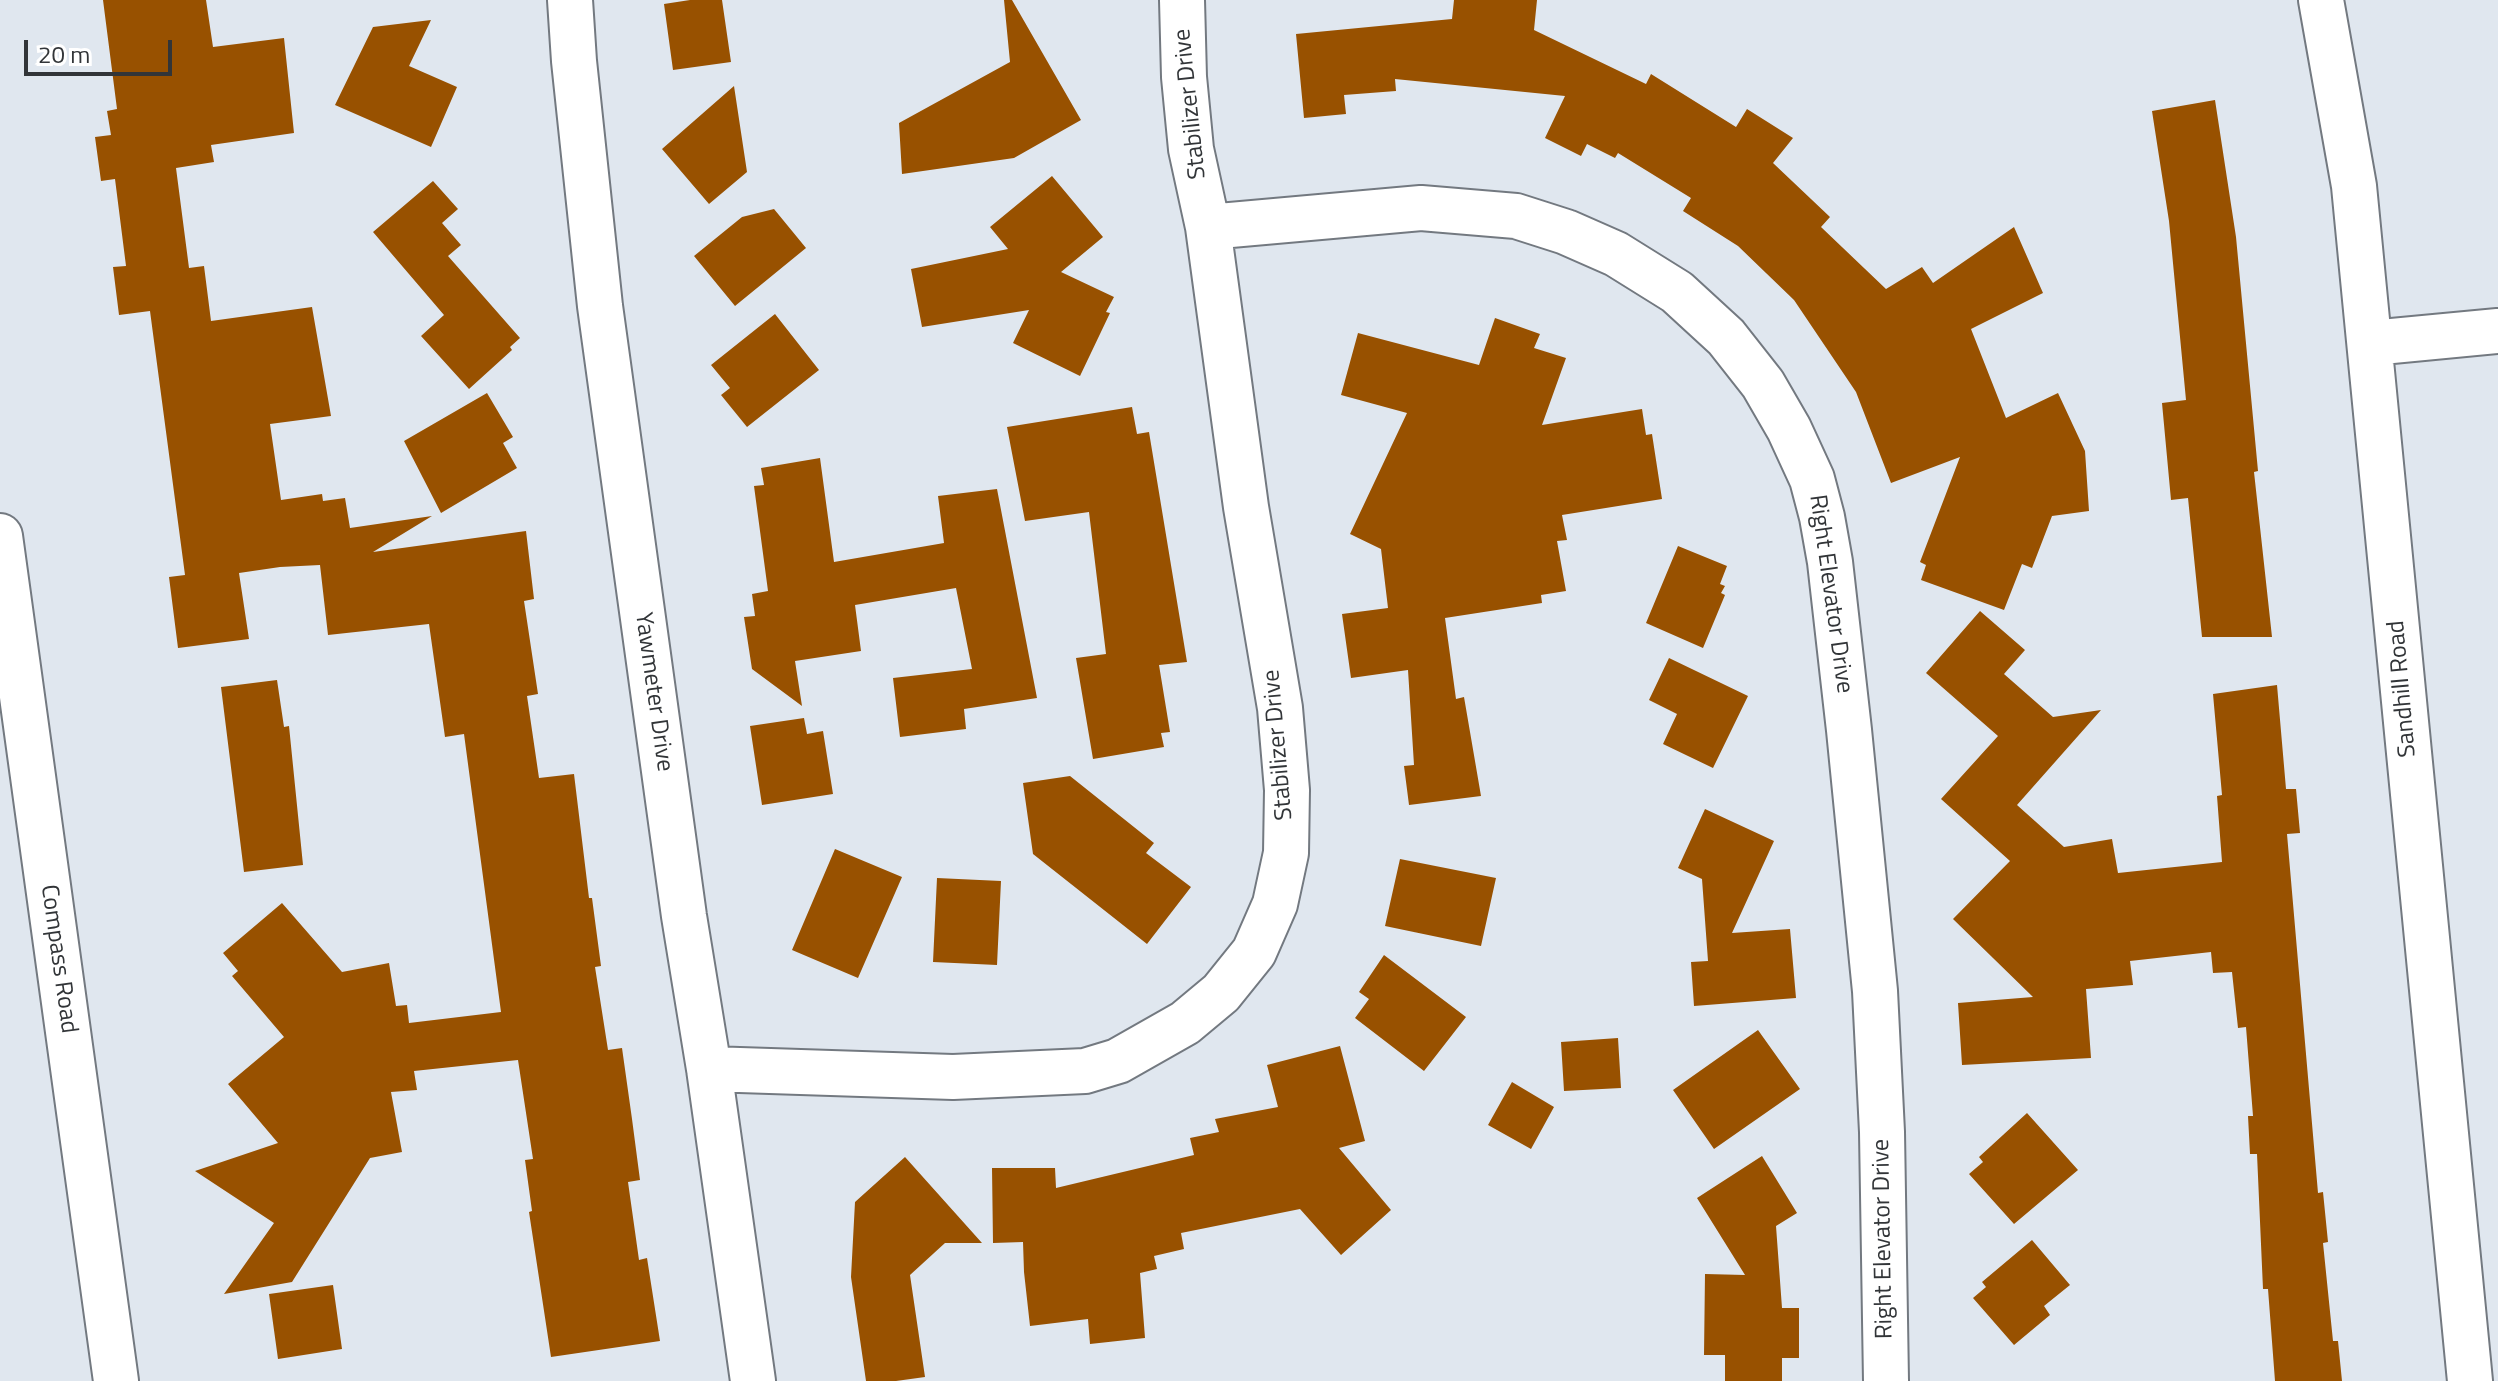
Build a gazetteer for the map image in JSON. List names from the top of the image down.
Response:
{
  "streets": {
    "street": [
      "Stabilizer Drive",
      "Right Elevator Drive",
      "Sandhill Road",
      "Yawmeter Drive",
      "Compass Road"
    ]
  },
  "crossings": [
    ["Stabilizer Drive", "Right Elevator Drive"],
    ["Stabilizer Drive", "Yawmeter Drive"]
  ],
  "scale_bar": "20 m"
}
